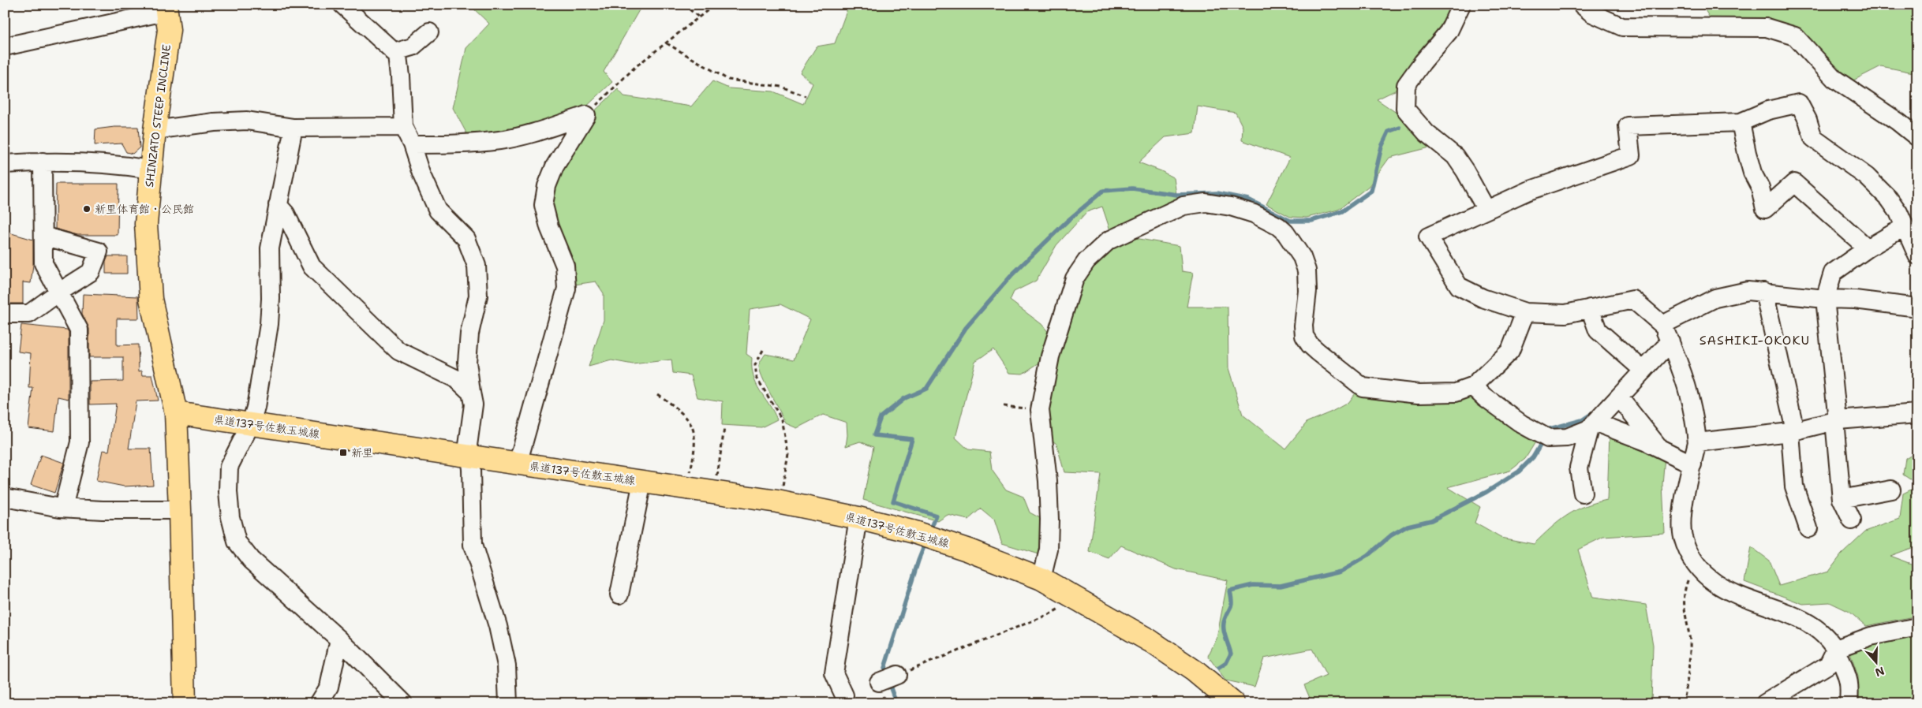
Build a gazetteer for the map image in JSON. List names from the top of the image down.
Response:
{
  "streets": {
    "main road": ["SHINZATO STEEP INCLINE", "県道137号佐敷玉城線"]
  },
  "crossings": [
    ["SHINZATO STEEP INCLINE", "県道137号佐敷玉城線"]
  ],
  "districts": ["SASHIKI-OKOKU"],
  "places": {
    "other": ["新里体育館・公民館"],
    "transit": ["新里"]
  },
  "north": "bottom"
}
